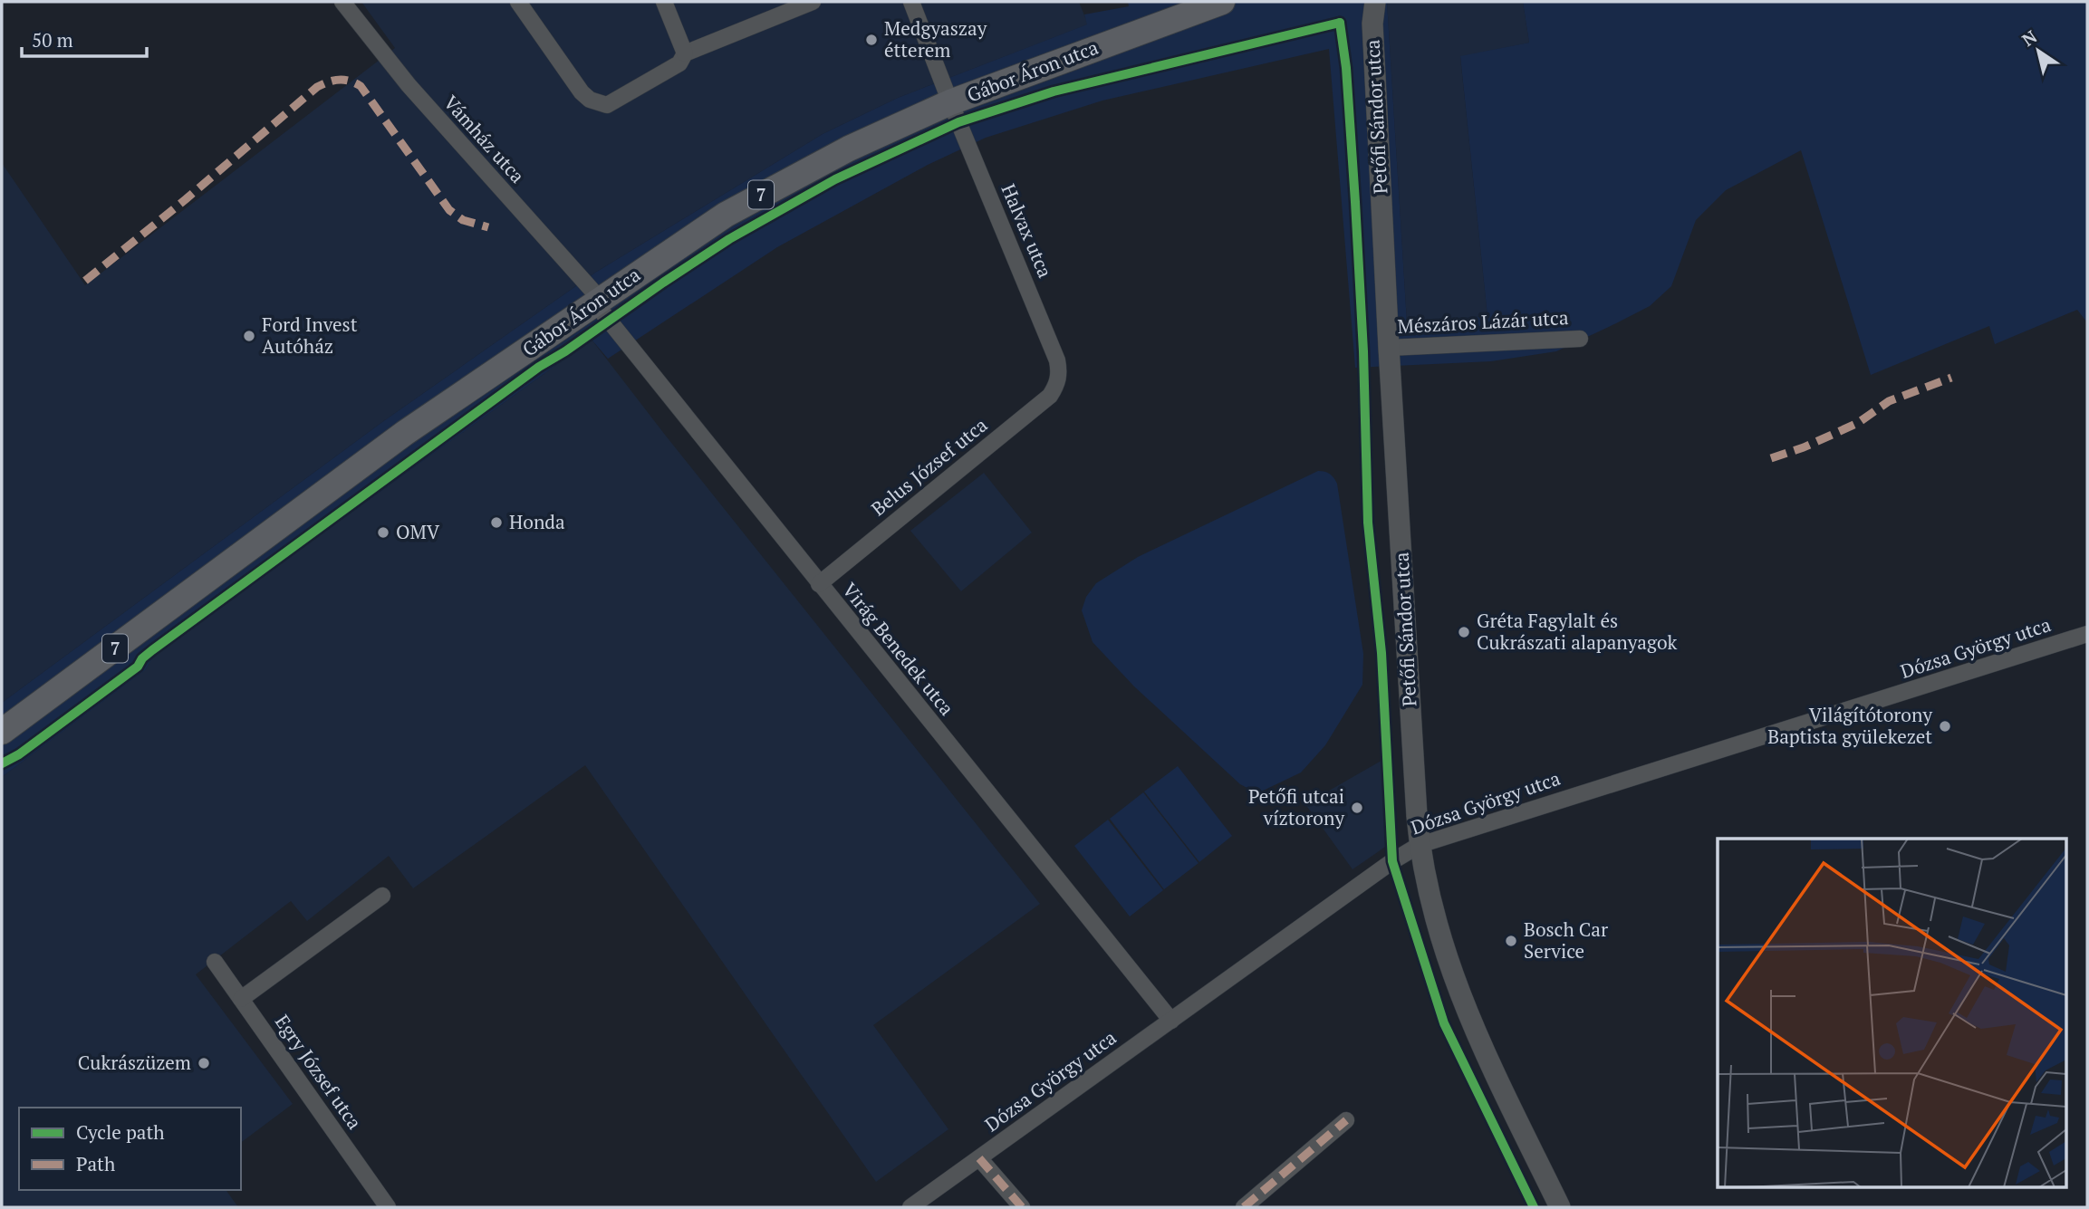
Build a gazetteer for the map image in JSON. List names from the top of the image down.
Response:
{
  "streets": {
    "main road": ["Gábor Áron utca", "7"],
    "street": [
      "Petőfi Sándor utca",
      "Vámház utca",
      "Halvax utca",
      "Mészáros Lázár utca",
      "Belus József utca",
      "Dózsa György utca",
      "Virág Benedek utca",
      "Egry József utca"
    ]
  },
  "crossings": [
    ["Gábor Áron utca", "Vámház utca"],
    ["Gábor Áron utca", "Halvax utca"],
    ["Gábor Áron utca", "Virág Benedek utca"],
    ["Petőfi Sándor utca", "Mészáros Lázár utca"],
    ["Petőfi Sándor utca", "Dózsa György utca"],
    ["Vámház utca", "Virág Benedek utca"],
    ["Halvax utca", "Belus József utca"],
    ["Belus József utca", "Virág Benedek utca"],
    ["Dózsa György utca", "Virág Benedek utca"]
  ],
  "places": [
    "Medgyaszay étterem",
    "Ford Invest Autóház",
    "Honda",
    "OMV",
    "Gréta Fagylalt és Cukrászati alapanyagok",
    "Világítótorony Baptista gyülekezet",
    "Petőfi utcai víztorony",
    "Bosch Car Service",
    "Cukrászüzem"
  ],
  "legend": ["Cycle path", "Path"],
  "scale_bar": "50 m",
  "north": "top left"
}
